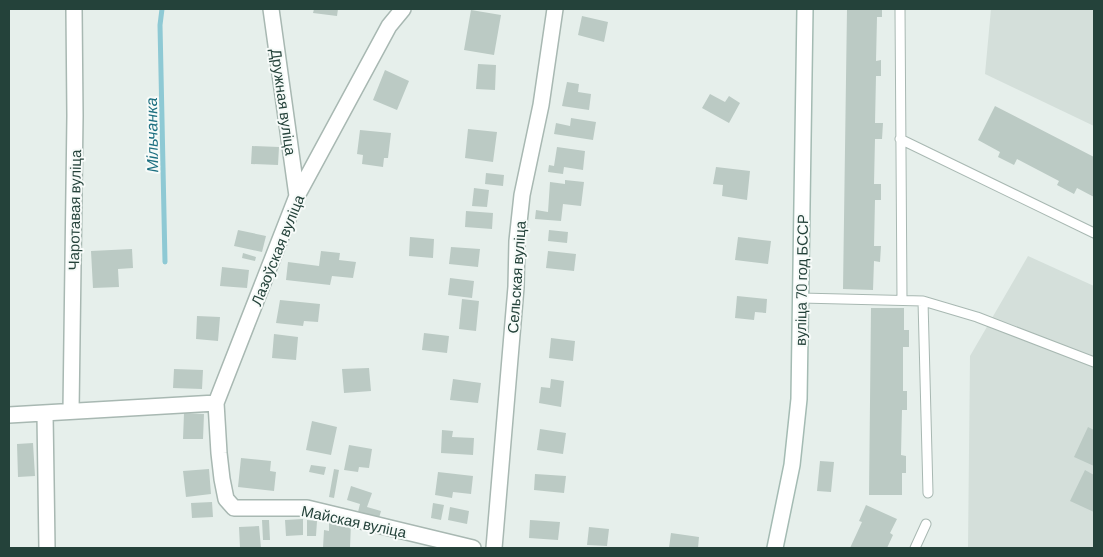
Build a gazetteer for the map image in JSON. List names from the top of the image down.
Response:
{
  "streets": {
    "street": [
      "Дружная вуліца",
      "Чаротавая вуліца",
      "Лазоўская вуліца",
      "Сельская вуліца",
      "вуліца 70 год БССР",
      "Майская вуліца"
    ]
  },
  "crossings": [
    ["Дружная вуліца", "Лазоўская вуліца"],
    ["Лазоўская вуліца", "Майская вуліца"]
  ],
  "water": ["Мільчанка"]
}
